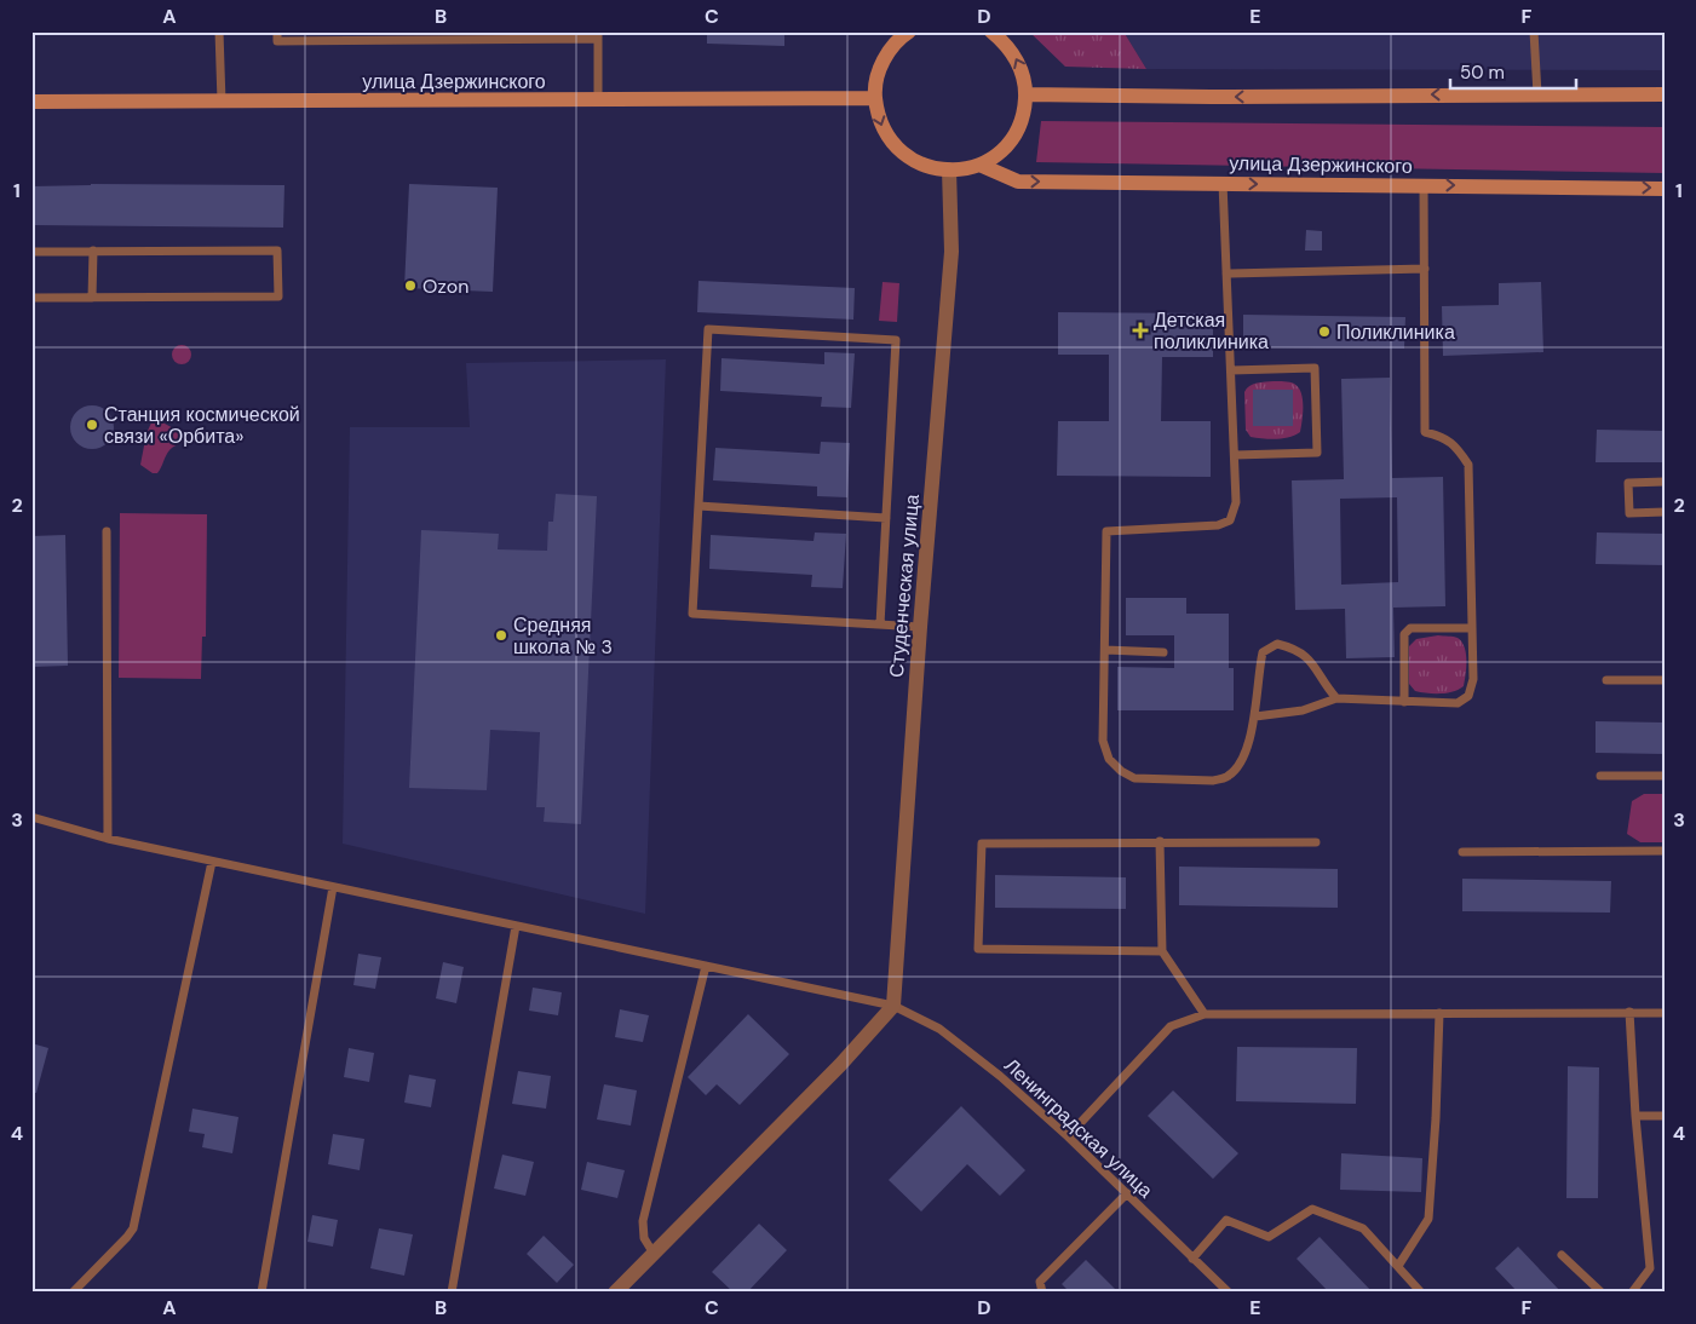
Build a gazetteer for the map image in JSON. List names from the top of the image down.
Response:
{
  "streets": {
    "street": ["улица Дзержинского", "Студенческая улица"],
    "lane": ["Ленинградская улица"]
  },
  "crossings": [
    ["Студенческая улица", "Ленинградская улица"]
  ],
  "places": {
    "other": [
      "Ozon",
      "Поликлиника",
      "Станция космической связи «Орбита»",
      "Средняя школа № 3"
    ],
    "health": ["Детская поликлиника"]
  },
  "scale_bar": "50 m",
  "grid": {
    "columns": [
      "A",
      "B",
      "C",
      "D",
      "E",
      "F"
    ],
    "rows": [
      "1",
      "2",
      "3",
      "4"
    ]
  }
}
